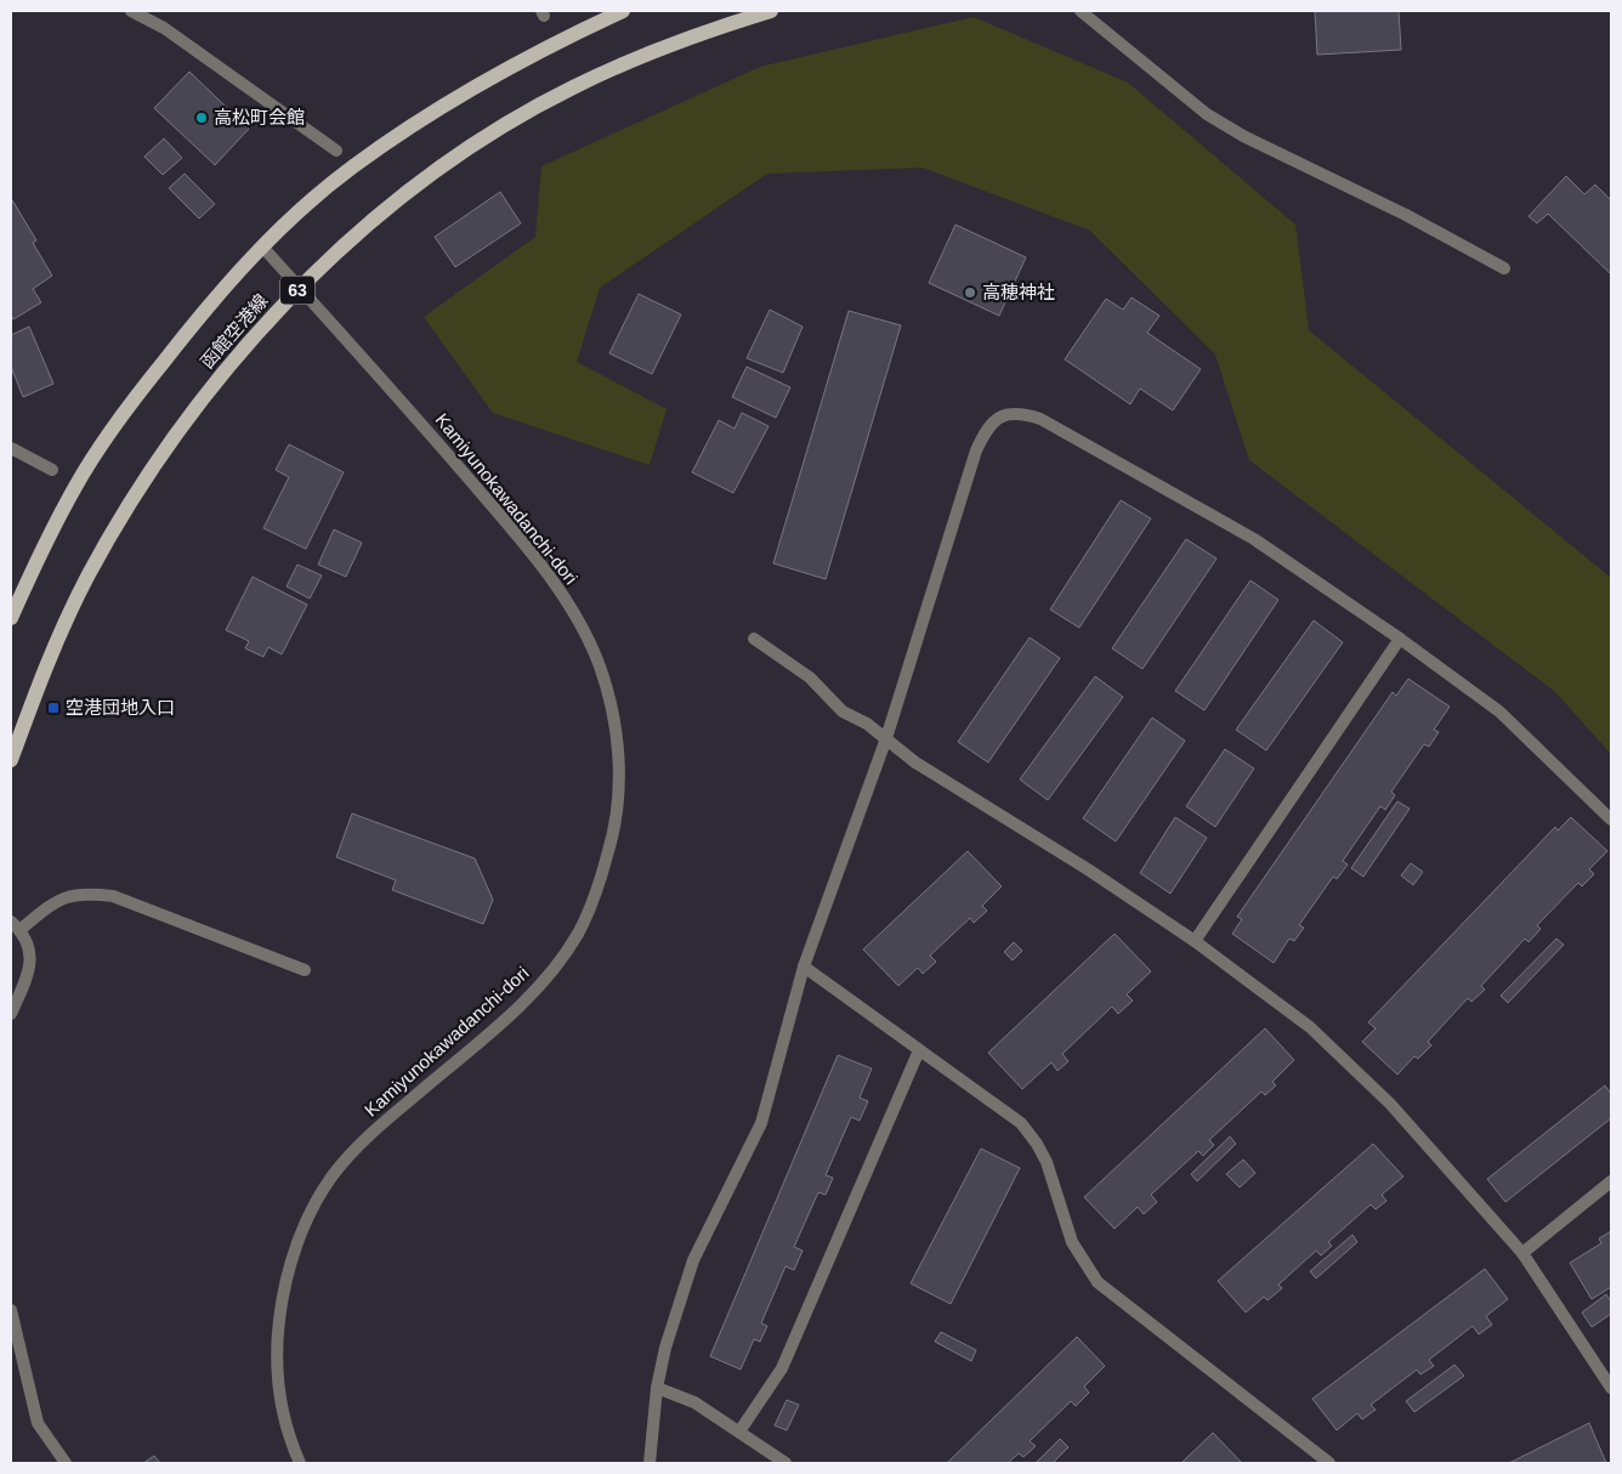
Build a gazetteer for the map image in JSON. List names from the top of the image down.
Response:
{
  "streets": {
    "main road": ["63", "函館空港線"],
    "street": ["Kamiyunokawadanchi-dori"]
  },
  "crossings": [
    ["函館空港線", "Kamiyunokawadanchi-dori"]
  ],
  "places": {
    "other": ["高松町会館", "高穂神社"],
    "transit": ["空港団地入口"]
  }
}
